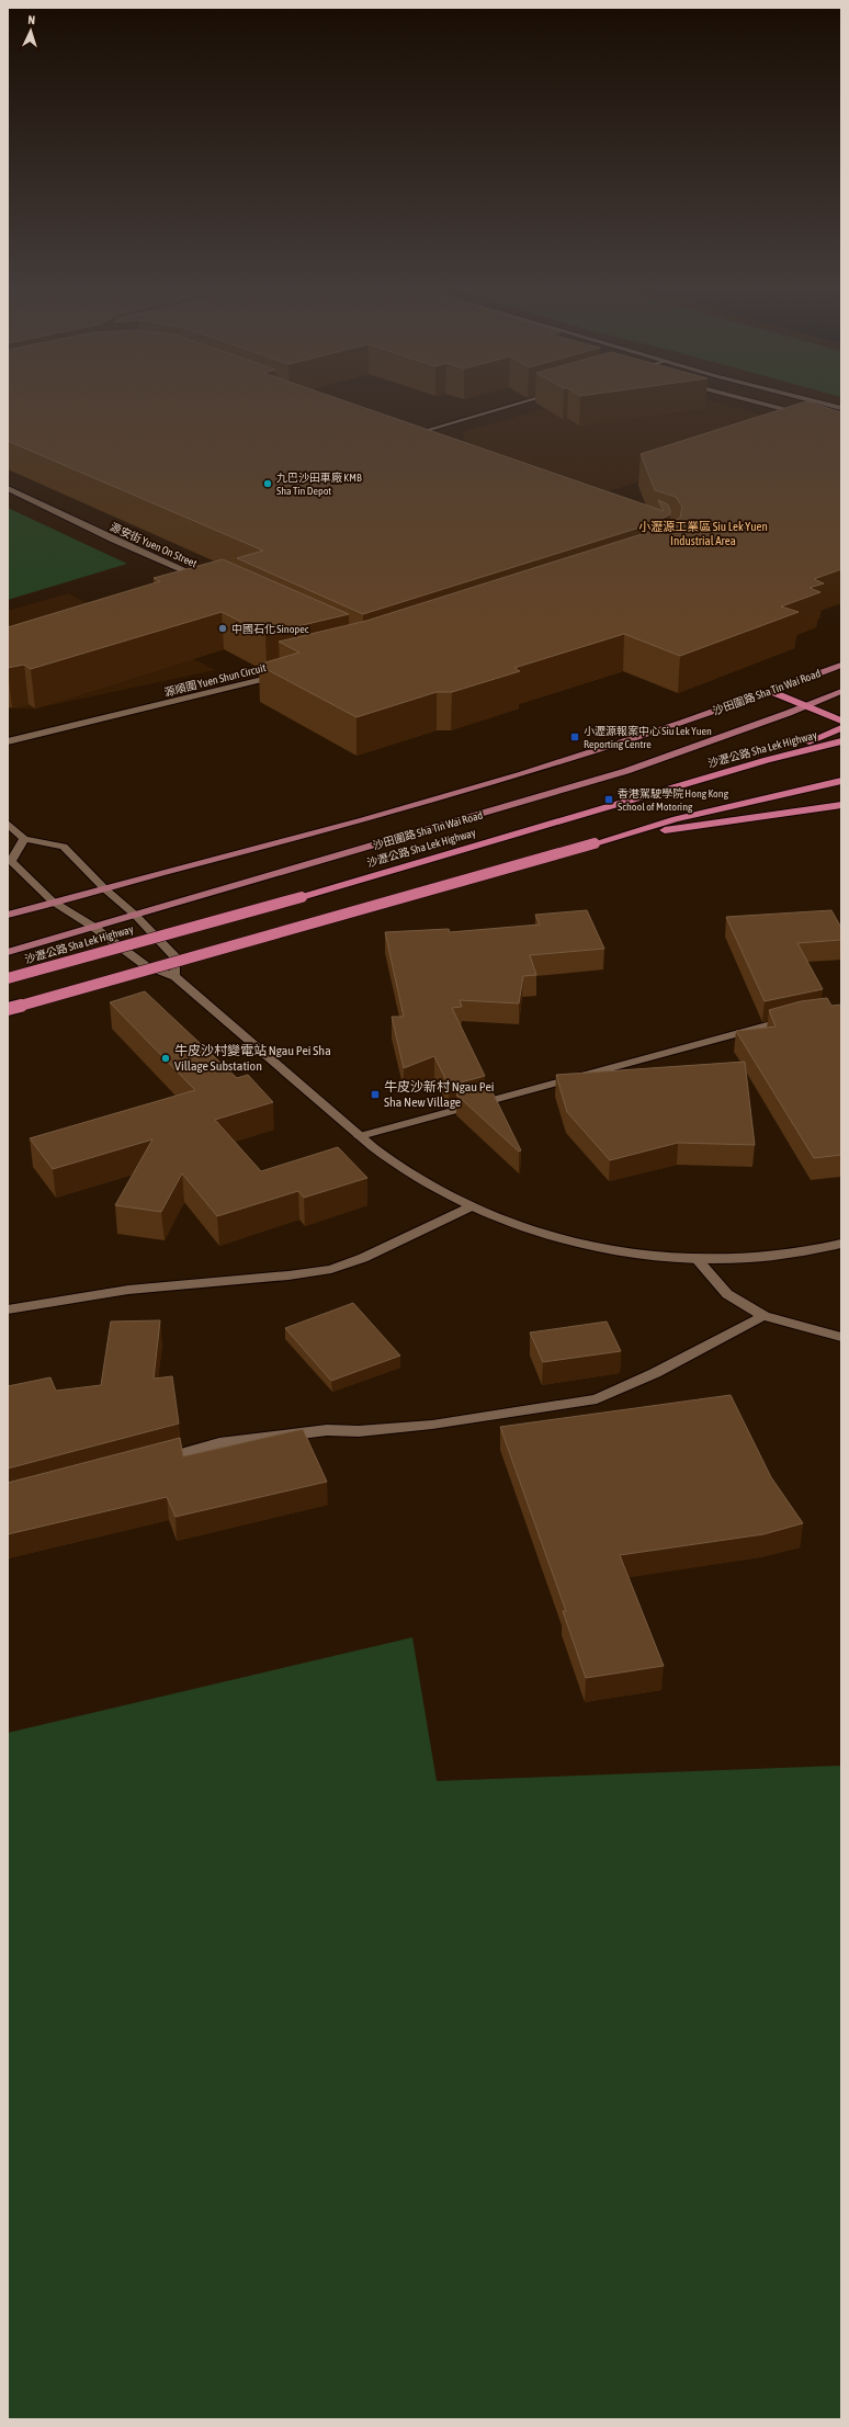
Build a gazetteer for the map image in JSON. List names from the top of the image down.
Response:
{
  "streets": {
    "highway": ["沙瀝公路 Sha Lek Highway"],
    "main road": ["沙田圍路 Sha Tin Wai Road"],
    "street": ["源安街 Yuen On Street", "源順圍 Yuen Shun Circuit"]
  },
  "districts": ["小瀝源工業區 Siu Lek Yuen Industrial Area"],
  "places": {
    "other": ["九巴沙田車廠 KMB Sha Tin Depot", "中國石化 Sinopec", "牛皮沙村變電站 Ngau Pei Sha Village Substation"],
    "transit": ["小瀝源報案中心 Siu Lek Yuen Reporting Centre", "香港駕駛學院 Hong Kong School of Motoring", "牛皮沙新村 Ngau Pei Sha New Village"]
  },
  "north": "top"
}
